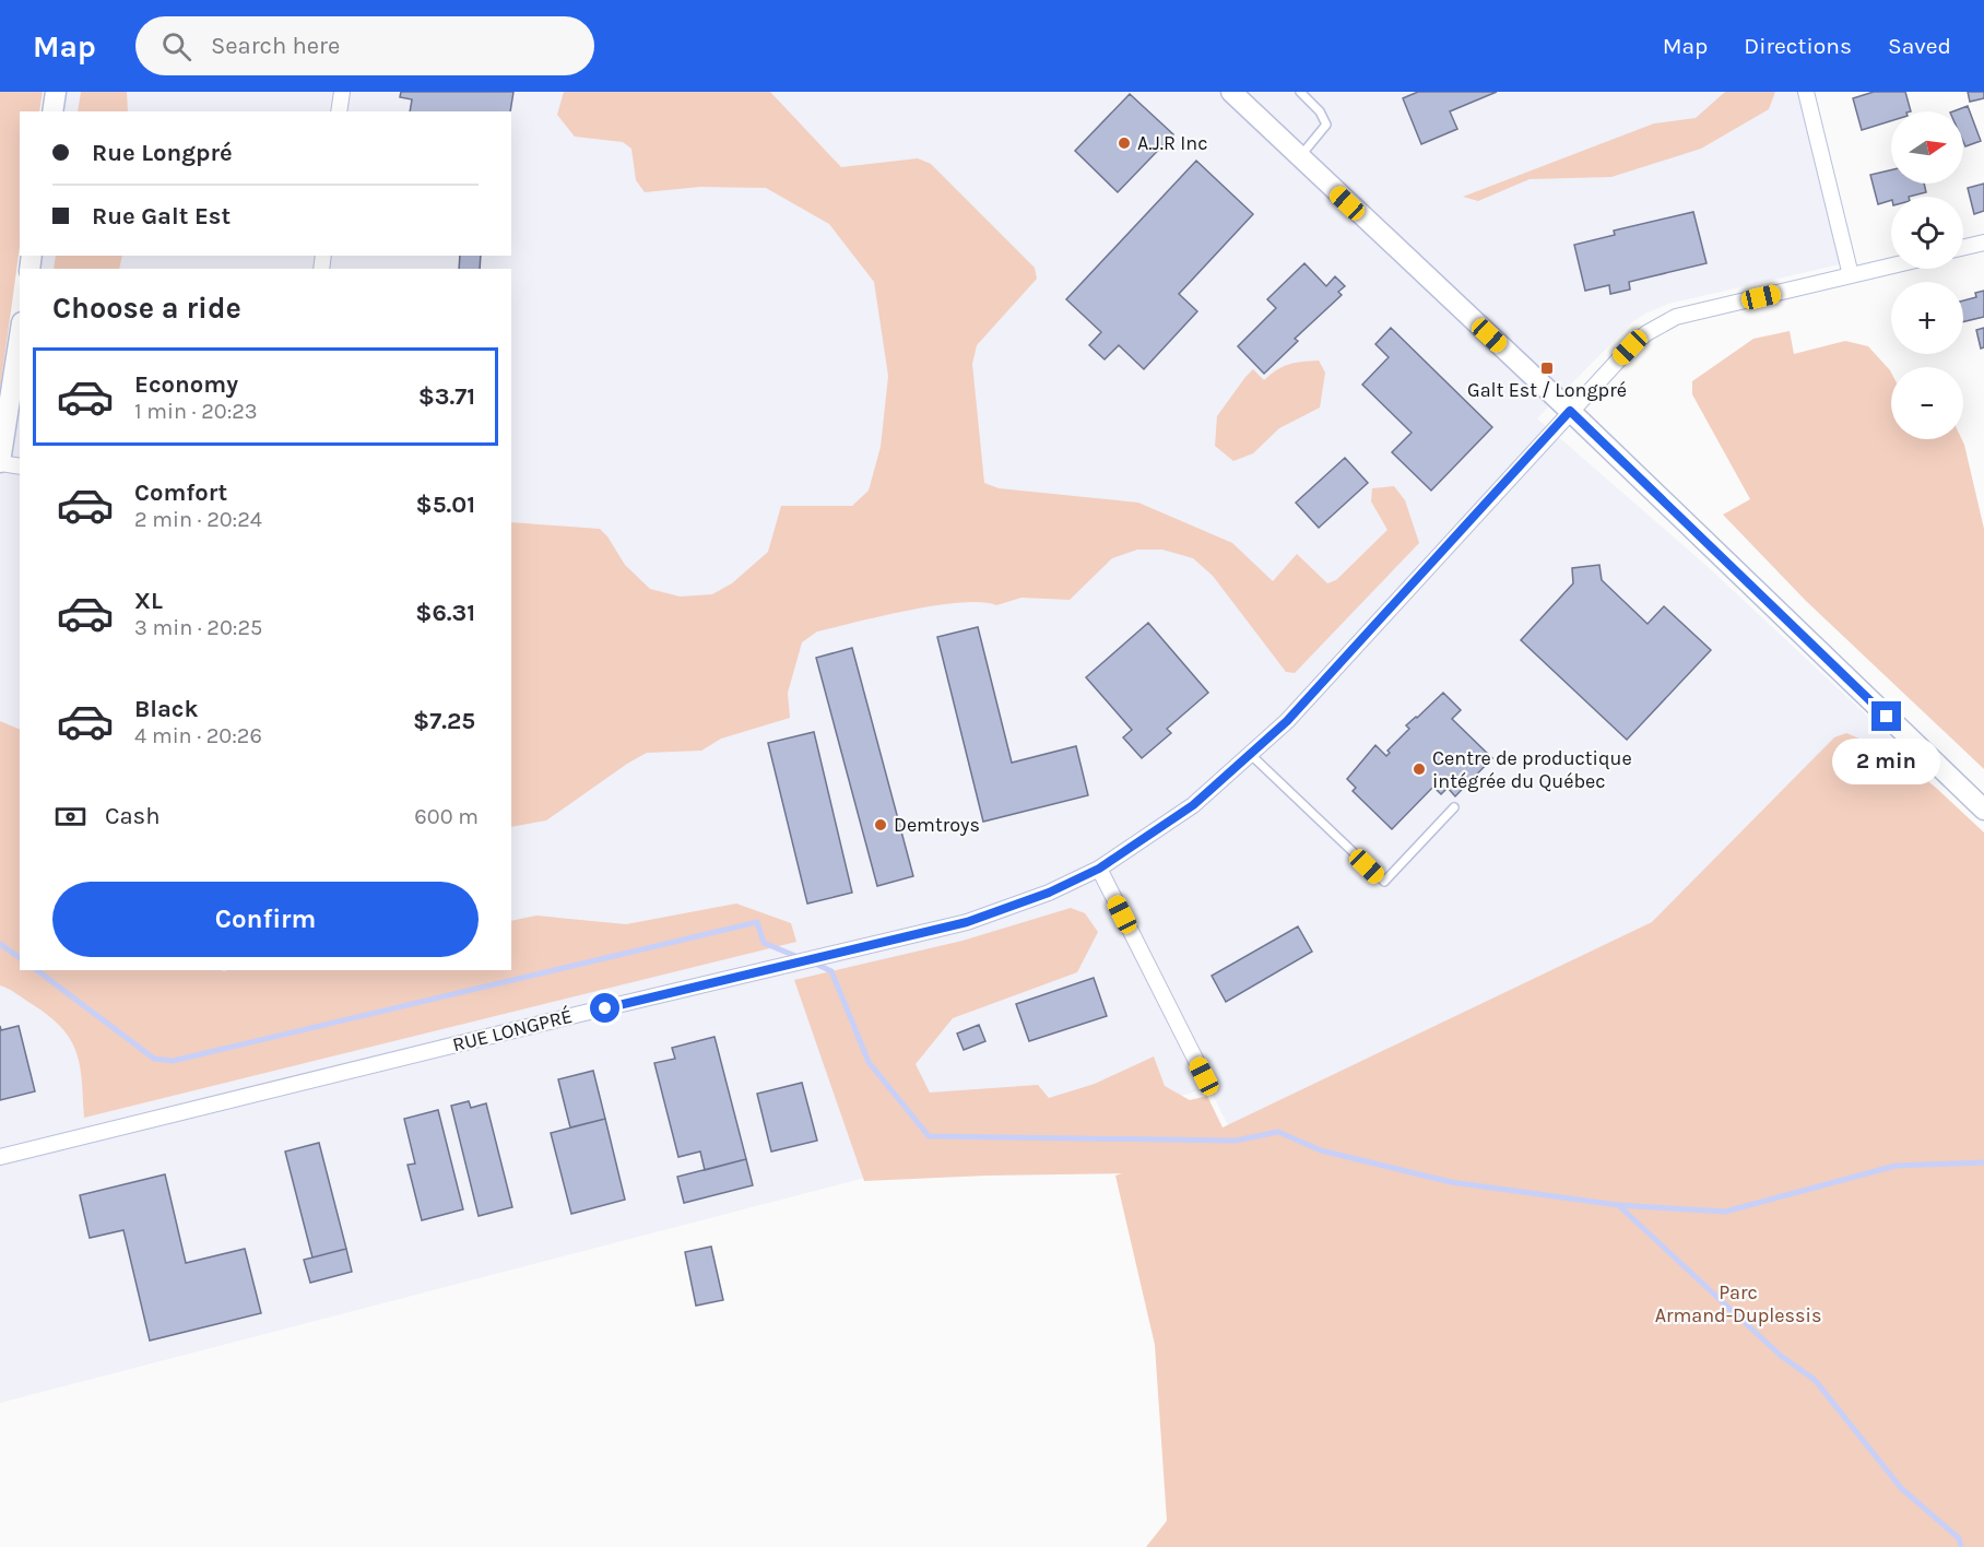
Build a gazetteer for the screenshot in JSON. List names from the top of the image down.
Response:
{
  "streets": {
    "street": ["RUE LONGPRÉ"]
  },
  "parks": ["Parc Armand-Duplessis"],
  "places": {
    "other": ["A.J.R Inc", "Centre de productique intégrée du Québec", "Demtroys"],
    "transit": ["Galt Est / Longpré"]
  },
  "north": "right",
  "page": {
    "header": "Map",
    "search": "Search here",
    "nav": ["Map", "Directions", "Saved"],
    "map_buttons": ["+", "−"],
    "banner": ["Rue Longpré", "Rue Galt Est"],
    "heading": "Choose a ride",
    "list": [
      {
        "name": "Economy",
        "note": "1 min · 20:23",
        "value": "$3.71"
      },
      {
        "name": "Comfort",
        "note": "2 min · 20:24",
        "value": "$5.01"
      },
      {
        "name": "XL",
        "note": "3 min · 20:25",
        "value": "$6.31"
      },
      {
        "name": "Black",
        "note": "4 min · 20:26",
        "value": "$7.25"
      }
    ],
    "bubble": "2 min",
    "pay": ["Cash", "600 m"],
    "buttons": "Confirm"
  }
}
